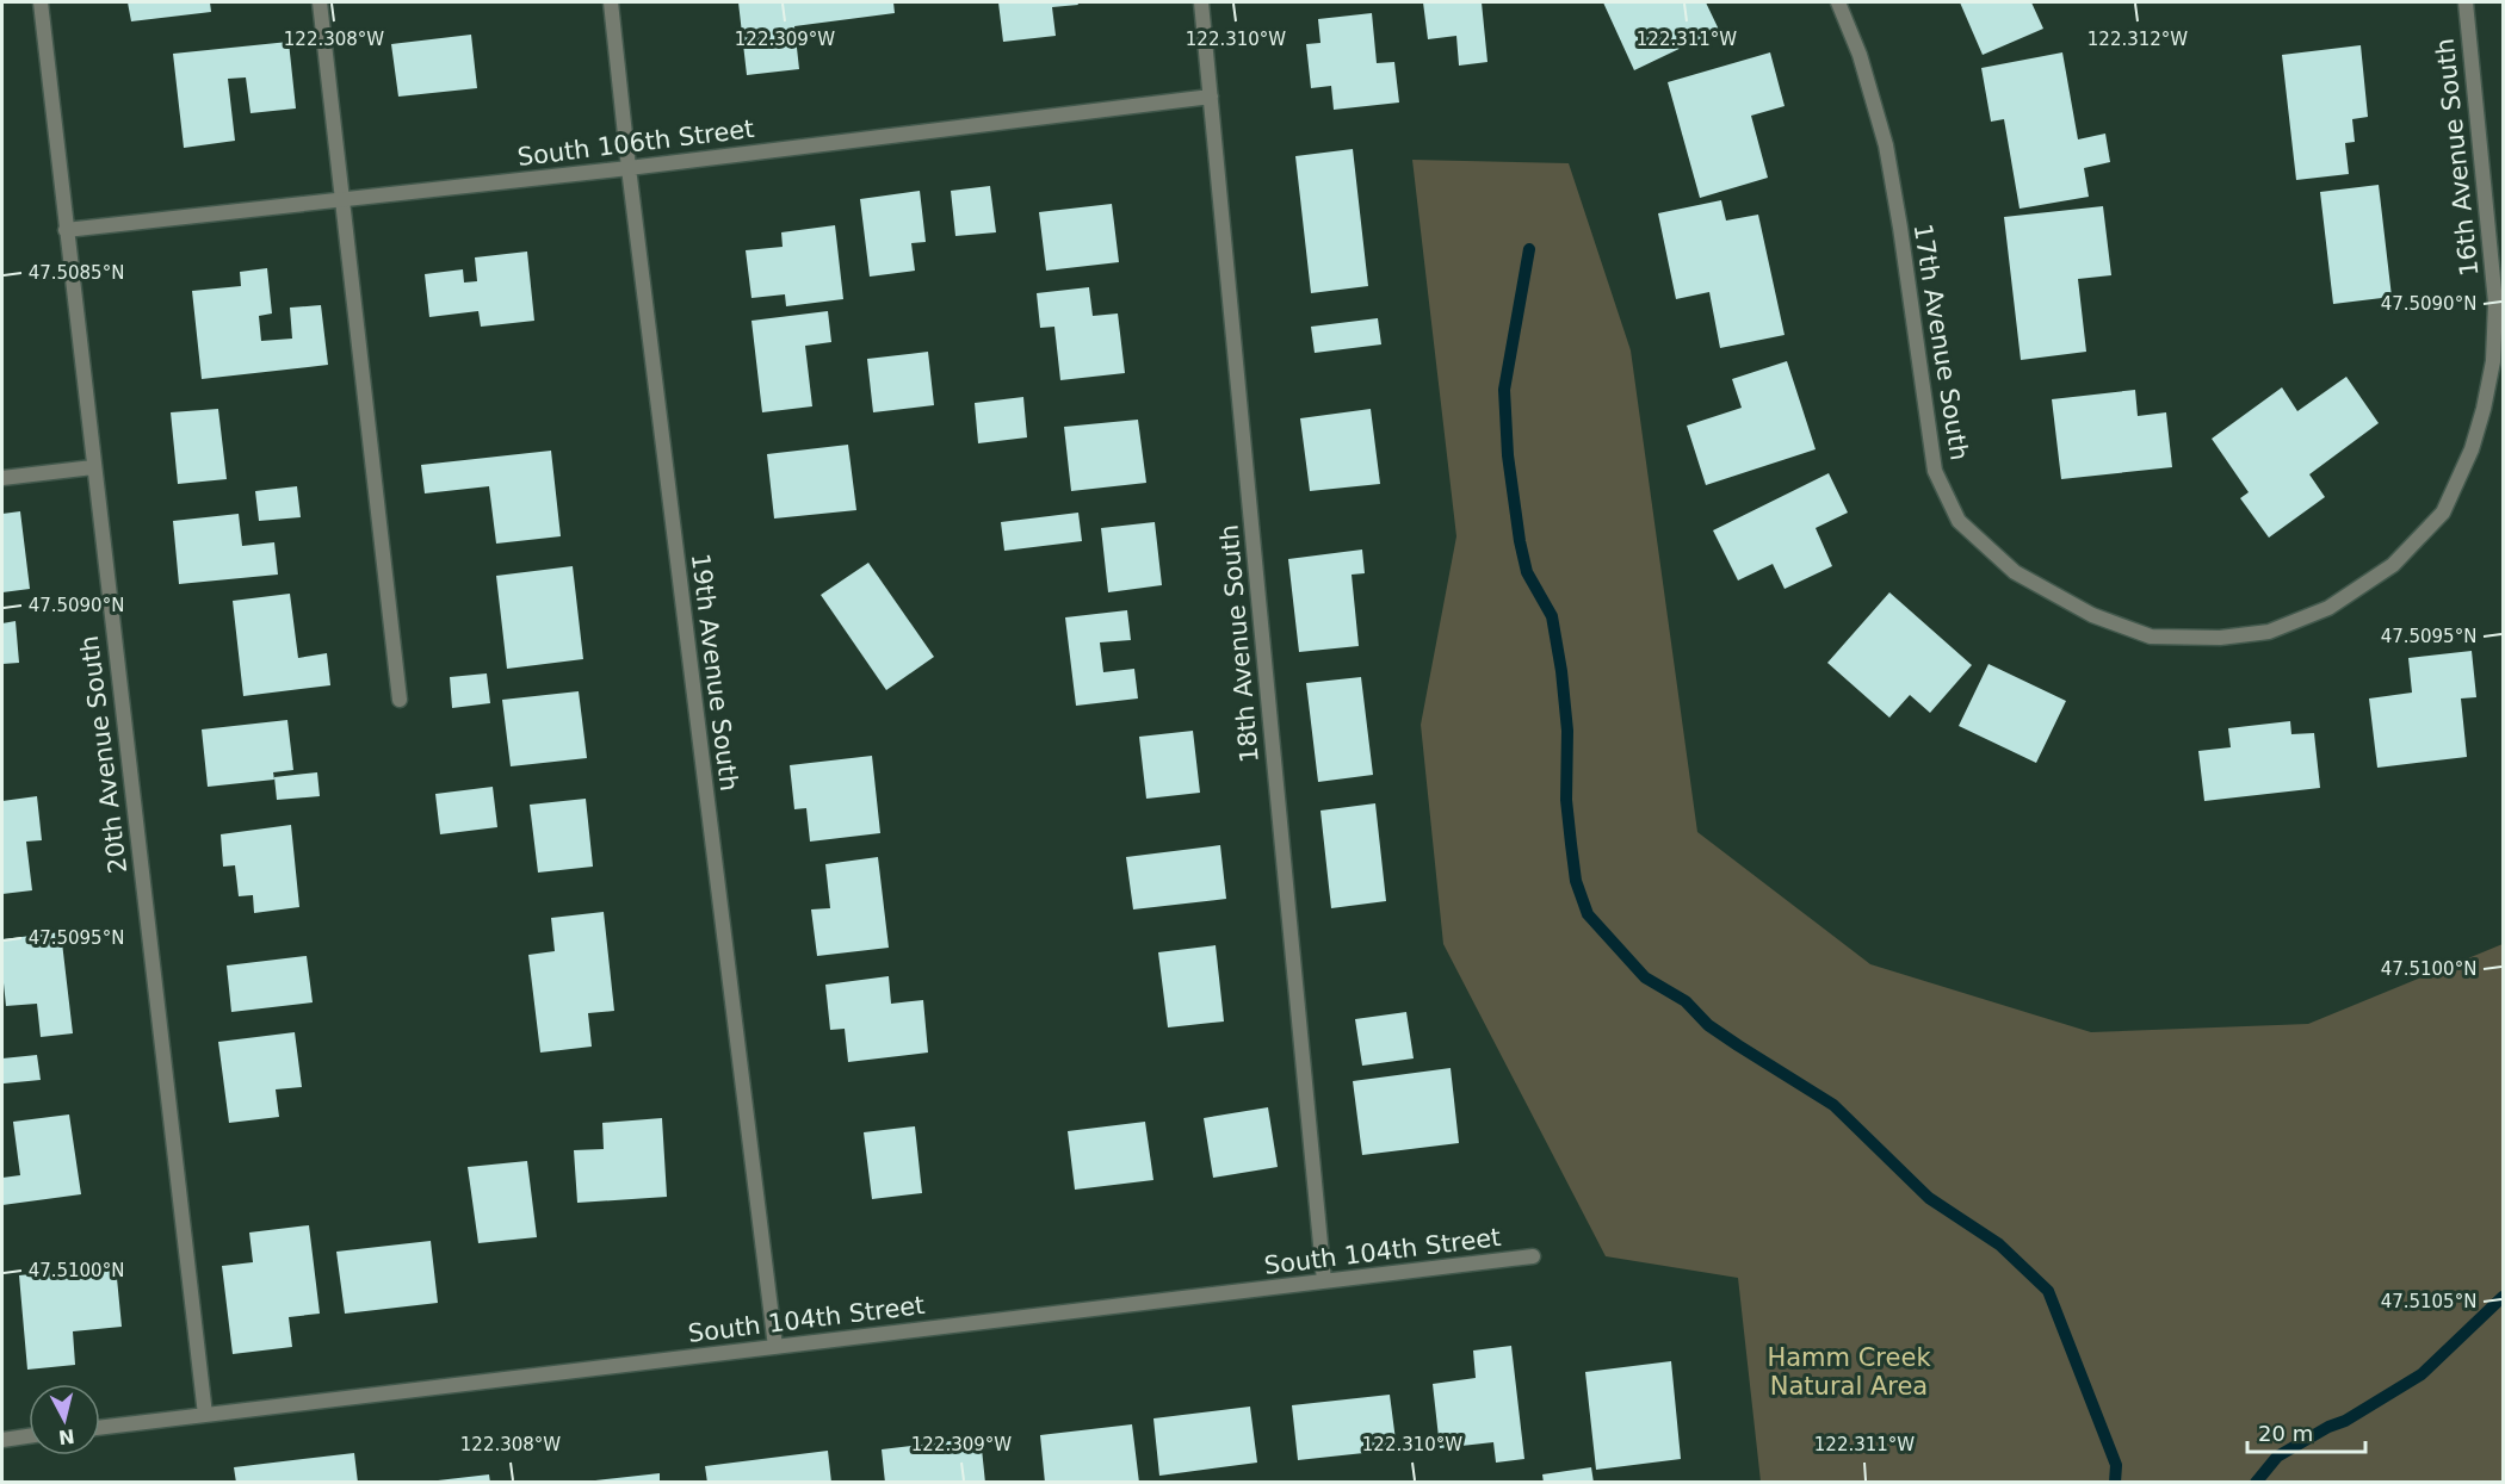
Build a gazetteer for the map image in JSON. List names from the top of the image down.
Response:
{
  "streets": {
    "street": [
      "South 106th Street",
      "16th Avenue South",
      "17th Avenue South",
      "18th Avenue South",
      "19th Avenue South",
      "20th Avenue South",
      "South 104th Street"
    ]
  },
  "crossings": [
    ["South 106th Street", "18th Avenue South"],
    ["South 106th Street", "19th Avenue South"],
    ["South 106th Street", "20th Avenue South"],
    ["16th Avenue South", "17th Avenue South"],
    ["18th Avenue South", "South 104th Street"],
    ["19th Avenue South", "South 104th Street"],
    ["20th Avenue South", "South 104th Street"]
  ],
  "parks": ["Hamm Creek Natural Area"],
  "scale_bar": "20 m",
  "north": "bottom",
  "coordinates": [
    "122.308°W",
    "122.309°W",
    "122.310°W",
    "122.311°W",
    "122.312°W",
    "47.5085°N",
    "47.5090°N",
    "47.5095°N",
    "47.5100°N",
    "47.5105°N"
  ]
}
